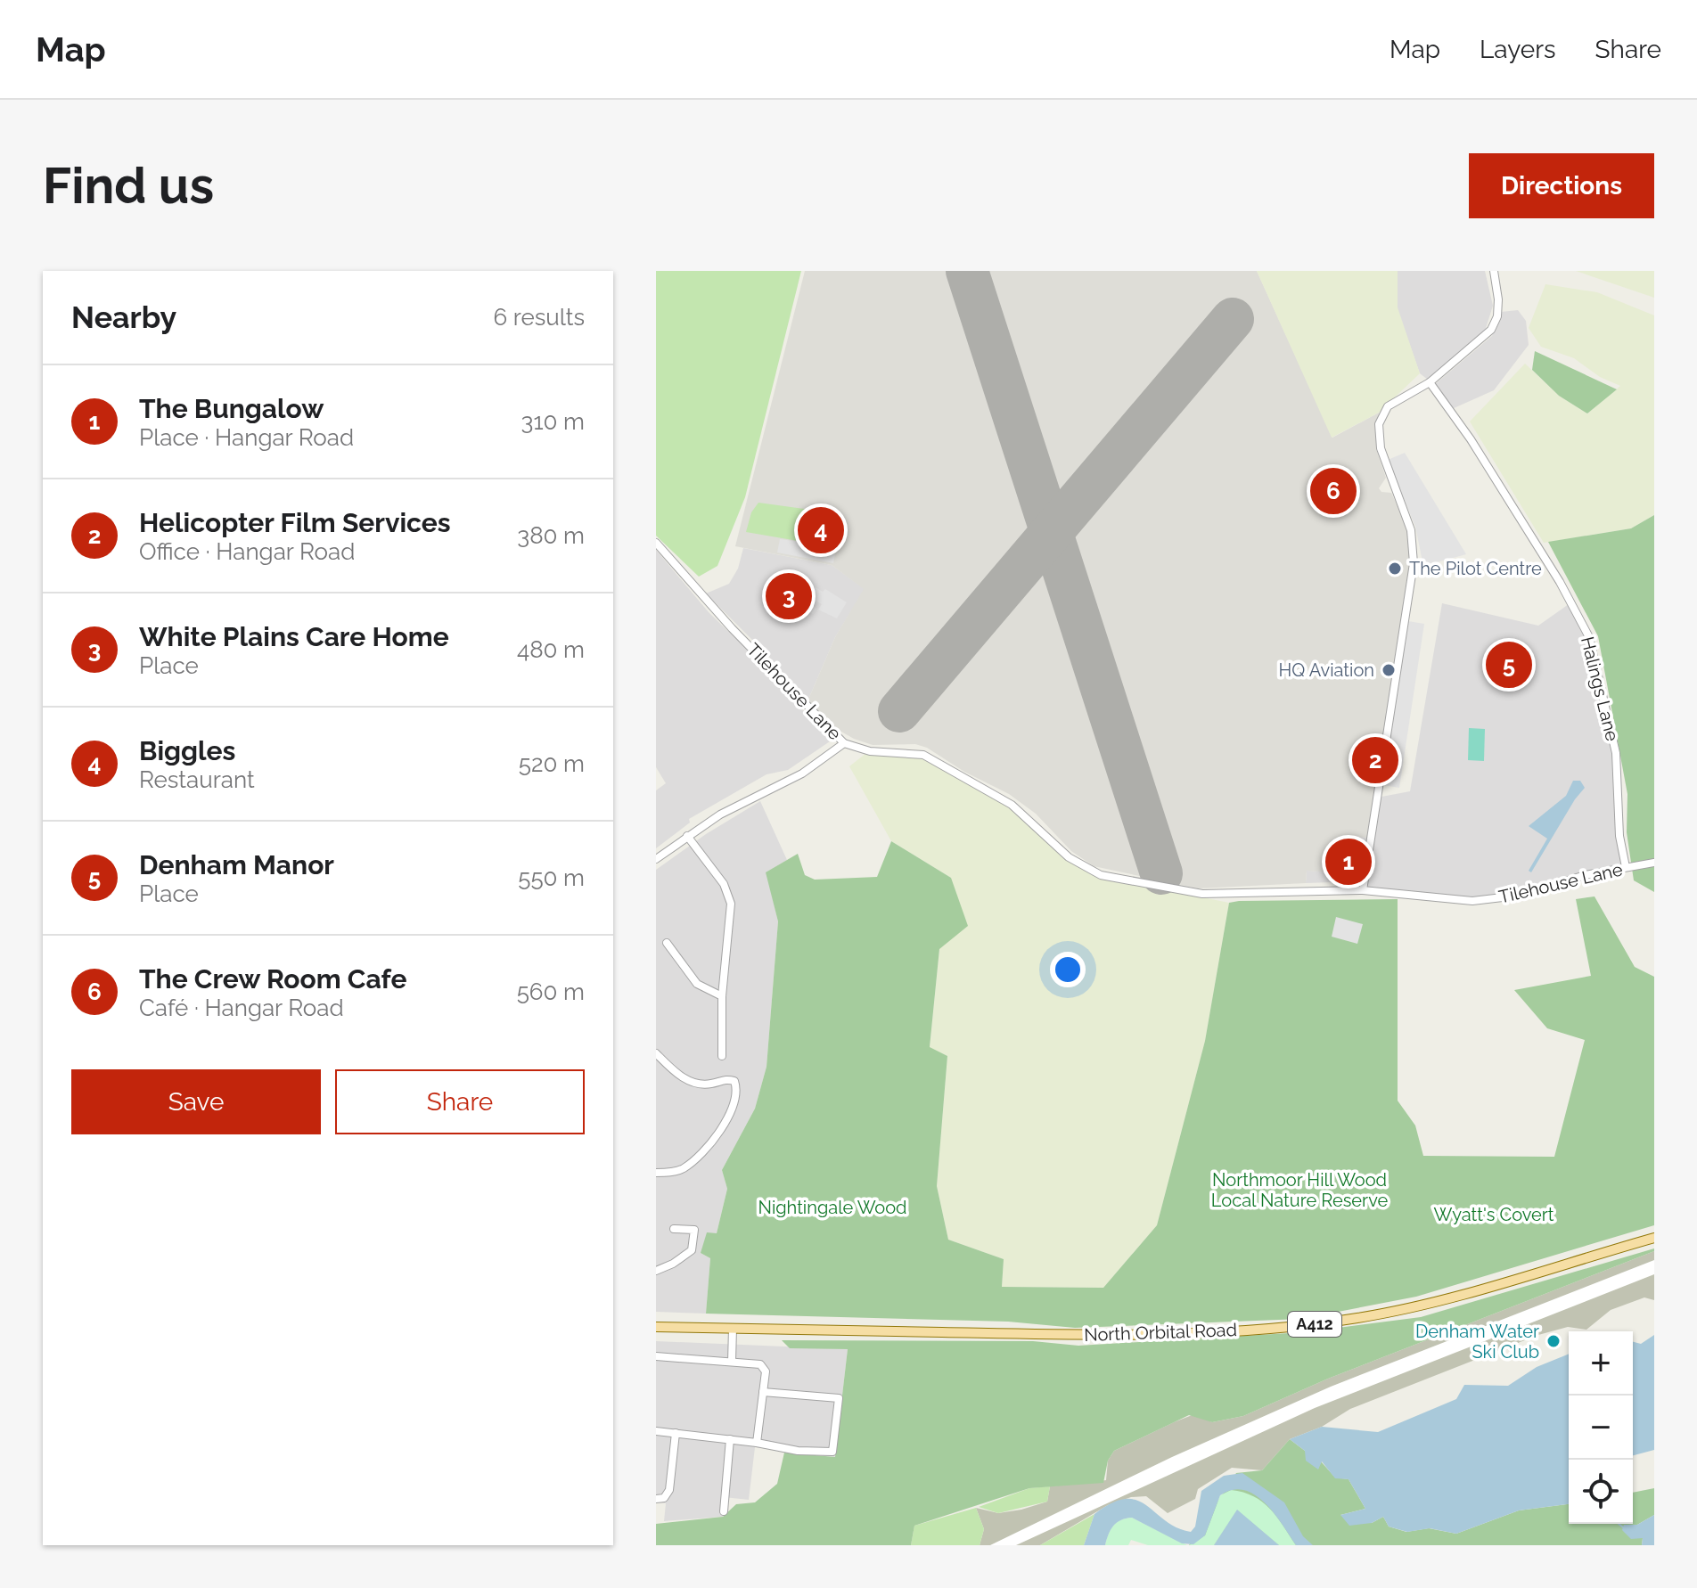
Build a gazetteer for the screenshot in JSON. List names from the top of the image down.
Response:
{
  "streets": {
    "main road": ["A412", "North Orbital Road"],
    "street": ["Halings Lane", "Tilehouse Lane"]
  },
  "crossings": [
    ["Halings Lane", "Tilehouse Lane"]
  ],
  "parks": ["Northmoor Hill Wood Local Nature Reserve", "Nightingale Wood", "Wyatt's Covert"],
  "places": ["The Pilot Centre", "HQ Aviation", "Denham Water Ski Club"],
  "page": {
    "header": "Map",
    "nav": ["Map", "Layers", "Share"],
    "buttons": [
      "Directions",
      ["Save", "Share"]
    ],
    "title": "Find us",
    "heading": ["Nearby", "6 results"],
    "list": [
      {
        "mark": "1",
        "name": "The Bungalow",
        "note": "Place · Hangar Road",
        "value": "310 m"
      },
      {
        "mark": "2",
        "name": "Helicopter Film Services",
        "note": "Office · Hangar Road",
        "value": "380 m"
      },
      {
        "mark": "3",
        "name": "White Plains Care Home",
        "note": "Place",
        "value": "480 m"
      },
      {
        "mark": "4",
        "name": "Biggles",
        "note": "Restaurant",
        "value": "520 m"
      },
      {
        "mark": "5",
        "name": "Denham Manor",
        "note": "Place",
        "value": "550 m"
      },
      {
        "mark": "6",
        "name": "The Crew Room Cafe",
        "note": "Café · Hangar Road",
        "value": "560 m"
      }
    ],
    "pins": [
      "6",
      "4",
      "3",
      "5",
      "2",
      "1"
    ],
    "map_buttons": ["+", "−"]
  }
}
